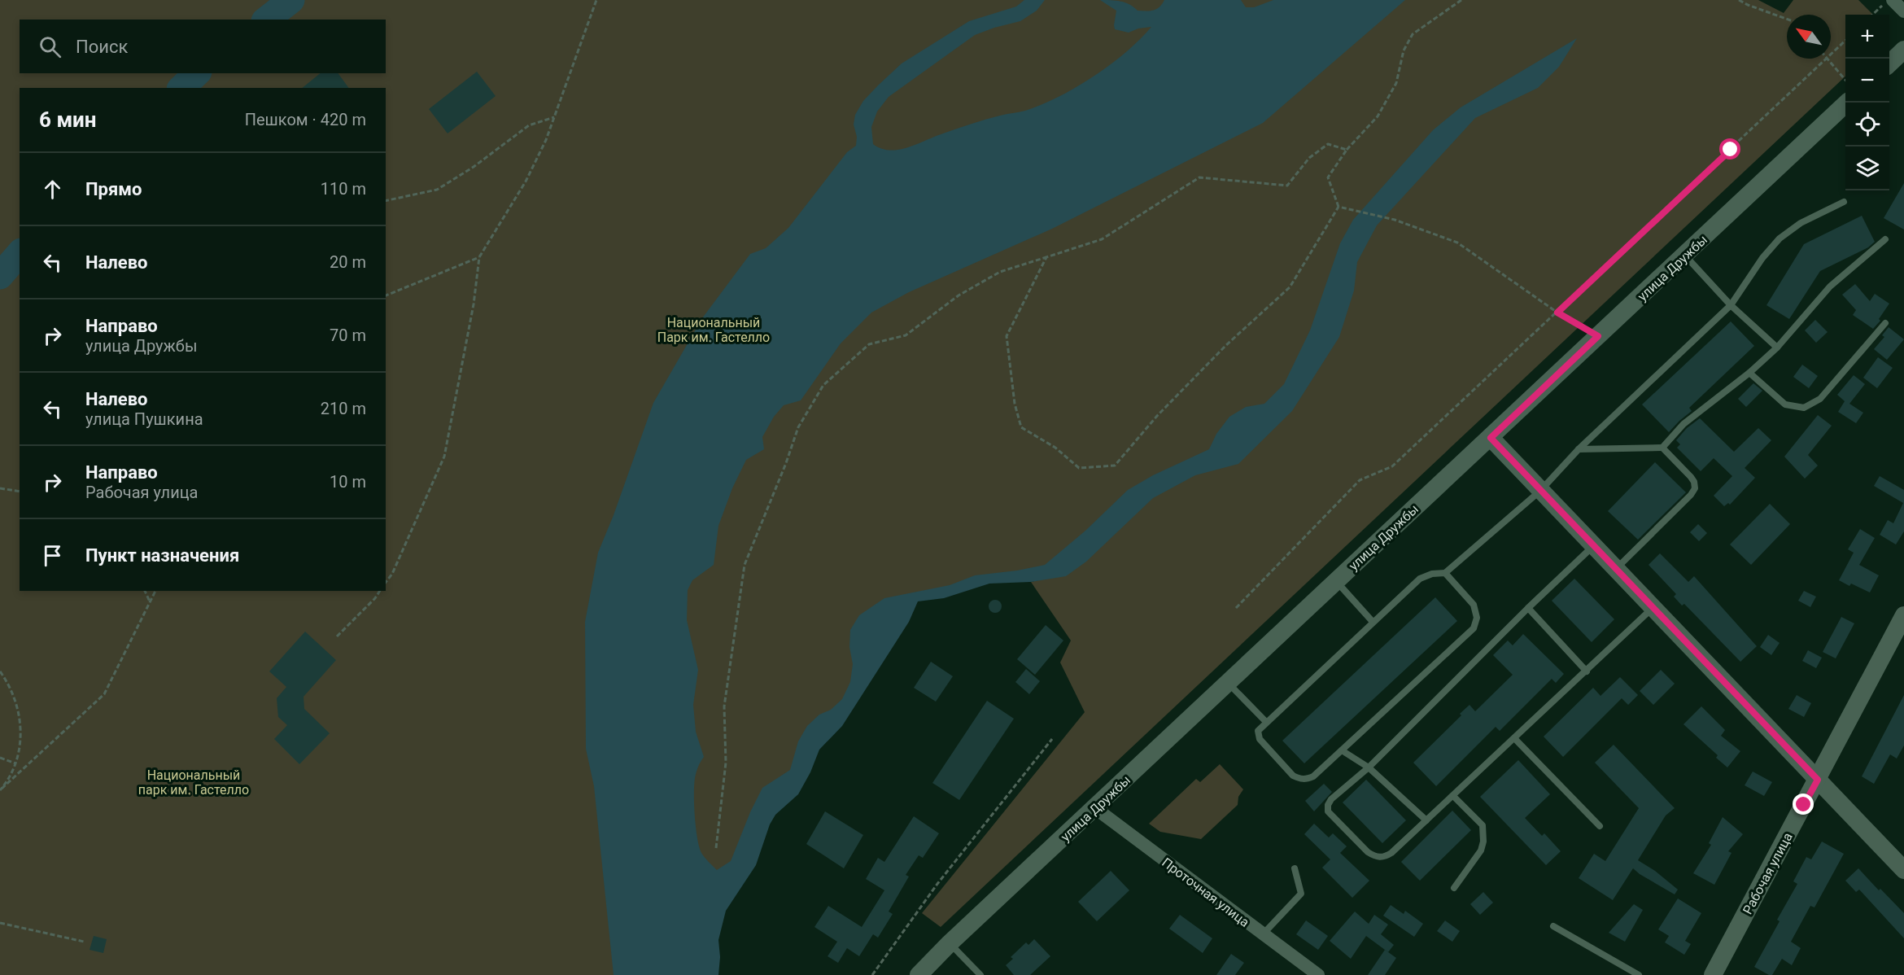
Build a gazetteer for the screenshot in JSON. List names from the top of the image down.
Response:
{
  "streets": {
    "main road": ["улица Дружбы", "Рабочая улица"],
    "street": ["Проточная улица"]
  },
  "crossings": [
    ["улица Дружбы", "Проточная улица"]
  ],
  "parks": ["Национальный Парк им. Гастелло", "Национальный парк им. Гастелло"],
  "north": "top left",
  "page": {
    "map_buttons": ["+", "−"],
    "search": "Поиск",
    "heading": ["6 мин", "Пешком · 420 m"],
    "list": [
      ["Прямо", "110 m"],
      ["Налево", "20 m"],
      ["Направо", "улица Дружбы", "70 m"],
      ["Налево", "улица Пушкина", "210 m"],
      ["Направо", "Рабочая улица", "10 m"],
      "Пункт назначения"
    ]
  }
}
